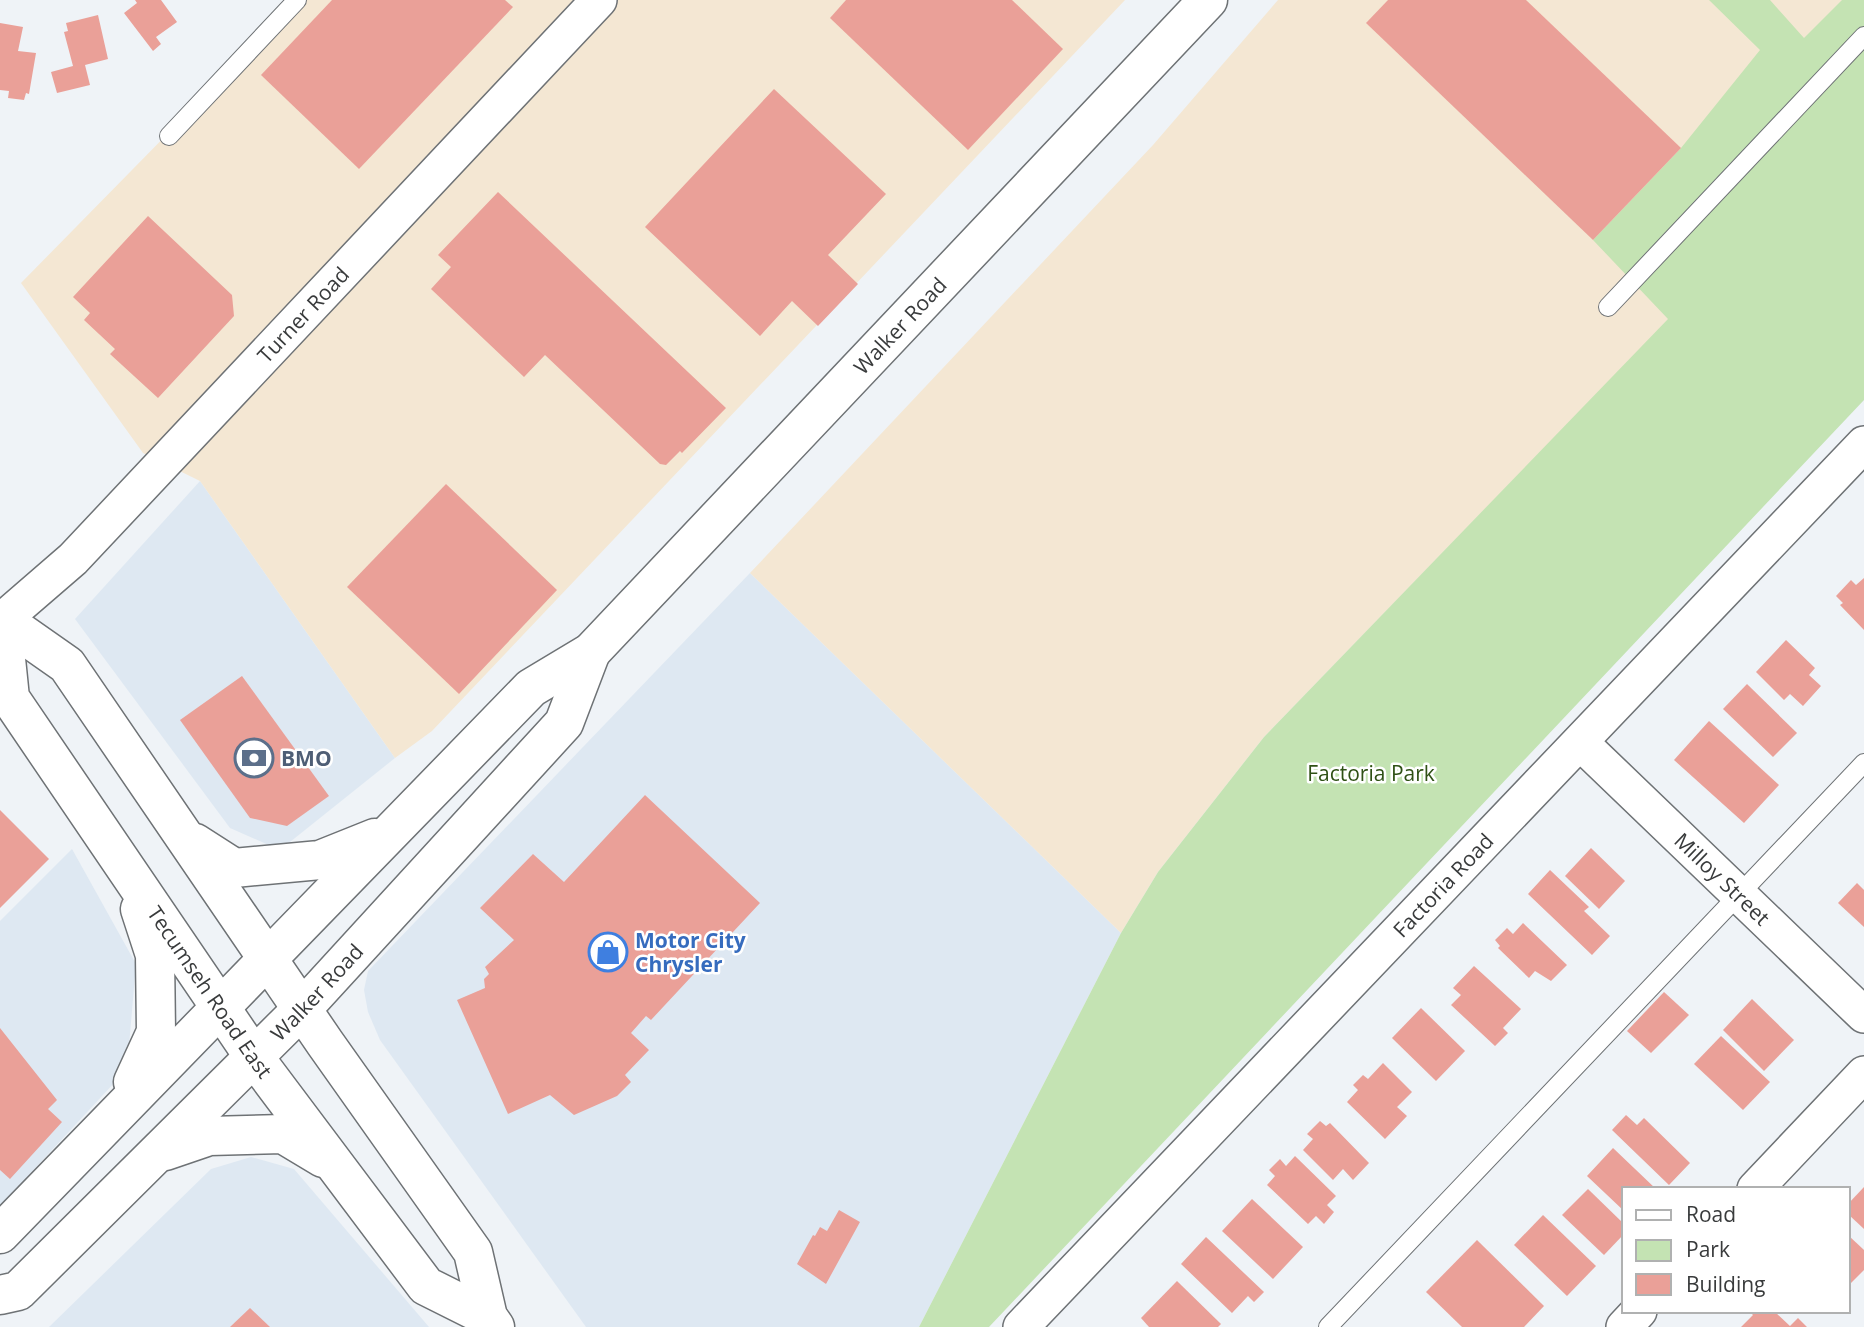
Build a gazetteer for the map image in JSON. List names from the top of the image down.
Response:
{
  "streets": {
    "main road": ["Walker Road", "Tecumseh Road East"],
    "street": ["Turner Road", "Milloy Street", "Factoria Road"]
  },
  "crossings": [
    ["Turner Road", "Tecumseh Road East"],
    ["Walker Road", "Tecumseh Road East"],
    ["Milloy Street", "Factoria Road"]
  ],
  "parks": ["Factoria Park"],
  "places": {
    "bank": ["BMO"],
    "shop": ["Motor City Chrysler"]
  },
  "legend": ["Road", "Park", "Building"]
}
